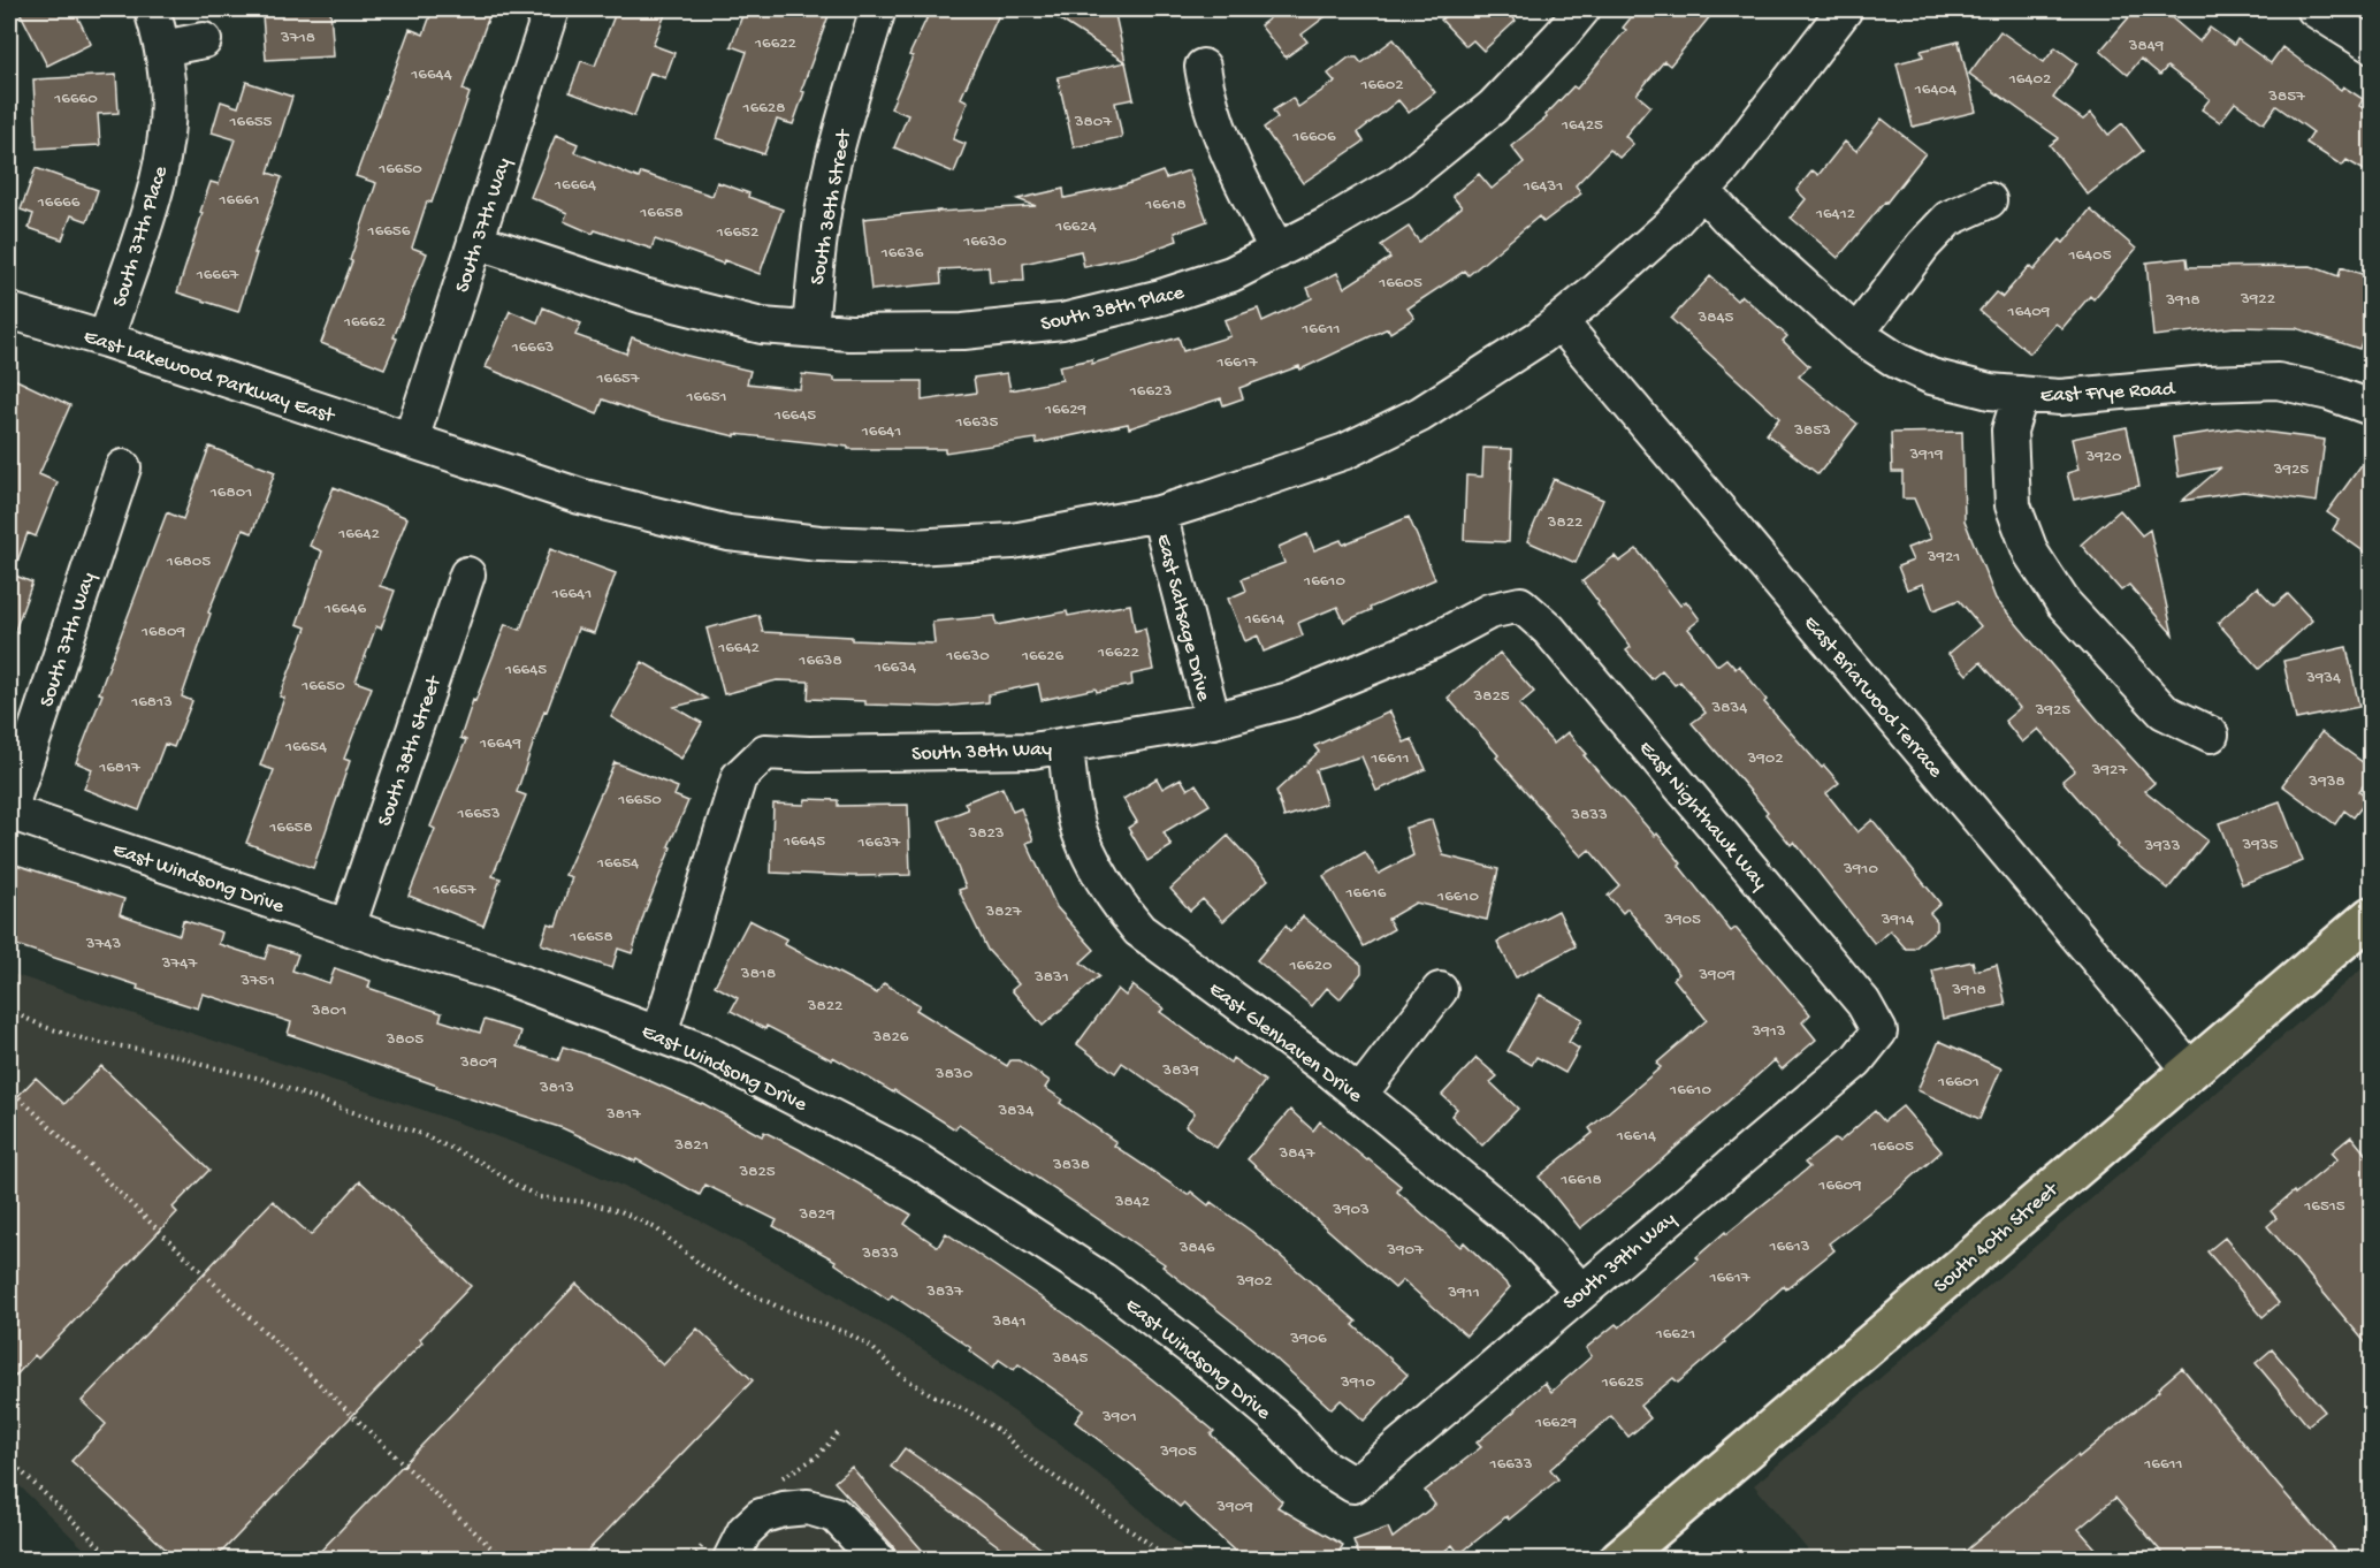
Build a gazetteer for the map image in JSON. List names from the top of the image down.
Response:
{
  "streets": {
    "main road": ["South 40th Street"],
    "street": [
      "South 38th Street",
      "South 37th Way",
      "South 37th Place",
      "South 38th Place",
      "East Lakewood Parkway East",
      "East Frye Road",
      "East Saltsage Drive",
      "East Briarwood Terrace",
      "South 38th Way",
      "East Nighthawk Way",
      "East Windsong Drive",
      "East Glenhaven Drive",
      "South 39th Way"
    ]
  },
  "crossings": [
    ["South 38th Street", "South 38th Place"],
    ["South 38th Street", "East Windsong Drive"],
    ["South 37th Way", "South 38th Place"],
    ["South 37th Way", "East Lakewood Parkway East"],
    ["South 37th Way", "East Windsong Drive"],
    ["South 37th Place", "East Lakewood Parkway East"],
    ["East Lakewood Parkway East", "East Frye Road"],
    ["East Lakewood Parkway East", "East Saltsage Drive"],
    ["East Lakewood Parkway East", "East Briarwood Terrace"],
    ["East Saltsage Drive", "South 38th Way"],
    ["East Briarwood Terrace", "South 40th Street"],
    ["South 38th Way", "East Nighthawk Way"],
    ["South 38th Way", "East Windsong Drive"],
    ["South 38th Way", "East Glenhaven Drive"],
    ["East Nighthawk Way", "South 39th Way"],
    ["East Windsong Drive", "South 39th Way"],
    ["East Glenhaven Drive", "South 39th Way"]
  ],
  "house_numbers": [
    "3718",
    "16622",
    "3849",
    "16644",
    "16402",
    "16602",
    "16404",
    "3857",
    "16660",
    "16628",
    "16655",
    "3807",
    "16425",
    "16606",
    "16650",
    "16664",
    "16431",
    "16661",
    "16666",
    "16618",
    "16658",
    "16412",
    "16624",
    "16656",
    "16652",
    "16630",
    "16636",
    "16405",
    "16667",
    "16605",
    "3922",
    "3918",
    "16409",
    "3845",
    "16662",
    "16611",
    "16663",
    "16617",
    "16657",
    "16623",
    "16651",
    "16629",
    "16645",
    "16635",
    "3853",
    "16641",
    "3919",
    "3920",
    "3925",
    "16801",
    "3822",
    "16642",
    "3921",
    "16805",
    "16610",
    "16641",
    "16646",
    "16614",
    "16809",
    "16642",
    "16622",
    "16630",
    "16626",
    "16638",
    "16634",
    "16645",
    "3934",
    "16650",
    "3825",
    "16813",
    "3834",
    "3925",
    "16649",
    "16654",
    "16611",
    "3902",
    "16817",
    "3927",
    "3938",
    "16650",
    "16653",
    "3833",
    "16658",
    "3823",
    "16645",
    "16637",
    "3935",
    "3933",
    "16654",
    "3910",
    "16657",
    "16616",
    "16610",
    "3827",
    "3905",
    "3914",
    "16658",
    "3743",
    "3747",
    "16620",
    "3818",
    "3909",
    "3831",
    "3751",
    "3918",
    "3822",
    "3801",
    "3913",
    "3826",
    "3805",
    "3809",
    "3839",
    "3830",
    "16601",
    "3813",
    "16610",
    "3834",
    "3817",
    "16614",
    "3821",
    "16605",
    "3847",
    "3838",
    "3825",
    "16618",
    "16609",
    "3842",
    "16515",
    "3903",
    "3829",
    "16613",
    "3846",
    "3907",
    "3833",
    "16617",
    "3902",
    "3837",
    "3911",
    "3841",
    "16621",
    "3906",
    "3845",
    "3910",
    "16625",
    "3901",
    "16629",
    "3905",
    "16633",
    "16611",
    "3909"
  ]
}
